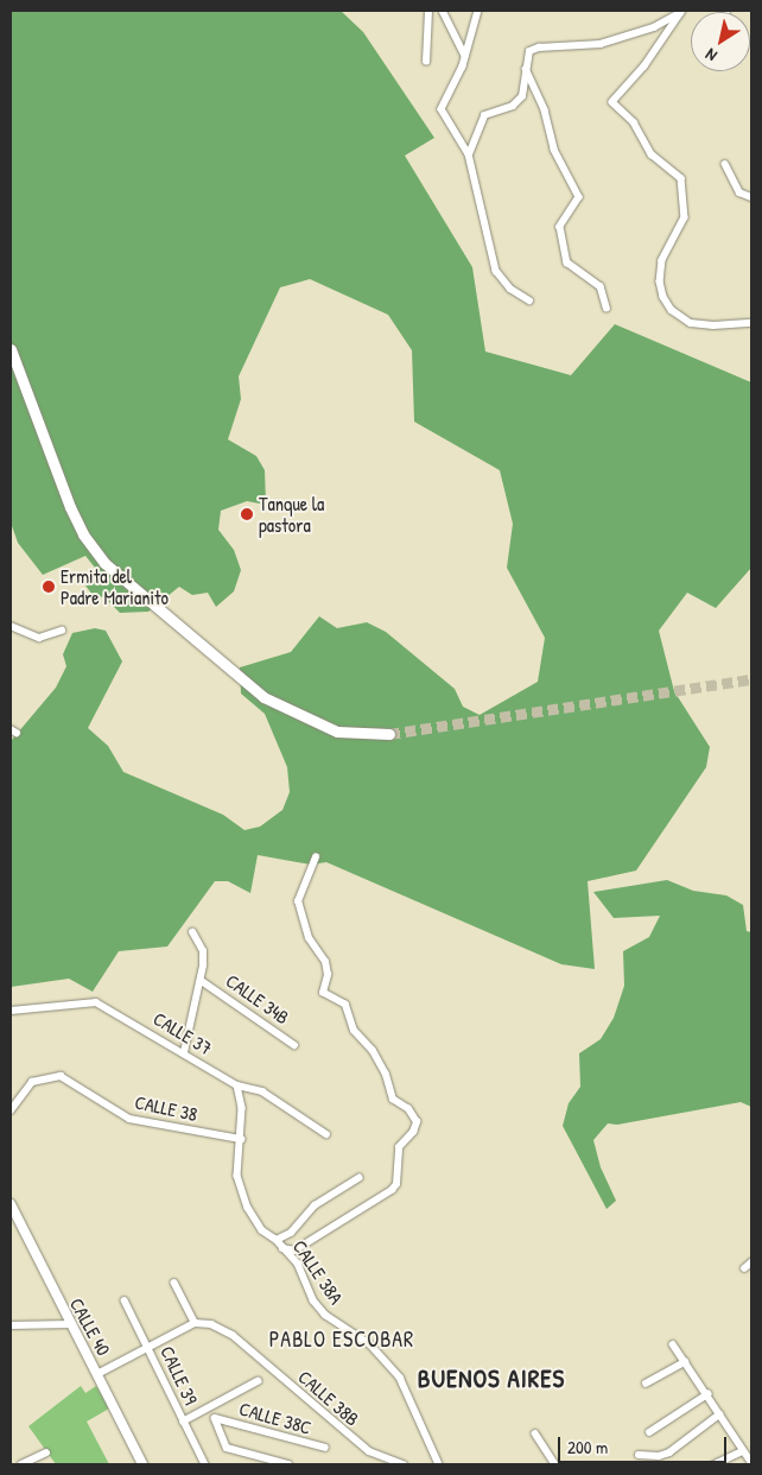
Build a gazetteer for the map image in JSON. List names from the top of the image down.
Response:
{
  "streets": {
    "street": [
      "CALLE 34B",
      "CALLE 37",
      "CALLE 38",
      "CALLE 38A",
      "CALLE 40",
      "CALLE 39",
      "CALLE 38B",
      "CALLE 38C"
    ]
  },
  "crossings": [
    ["CALLE 37", "CALLE 38A"],
    ["CALLE 38", "CALLE 38A"]
  ],
  "districts": ["PABLO ESCOBAR", "BUENOS AIRES"],
  "places": ["Tanque la pastora", "Ermita del Padre Marianito"],
  "scale_bar": "200 m",
  "north": "bottom left"
}
